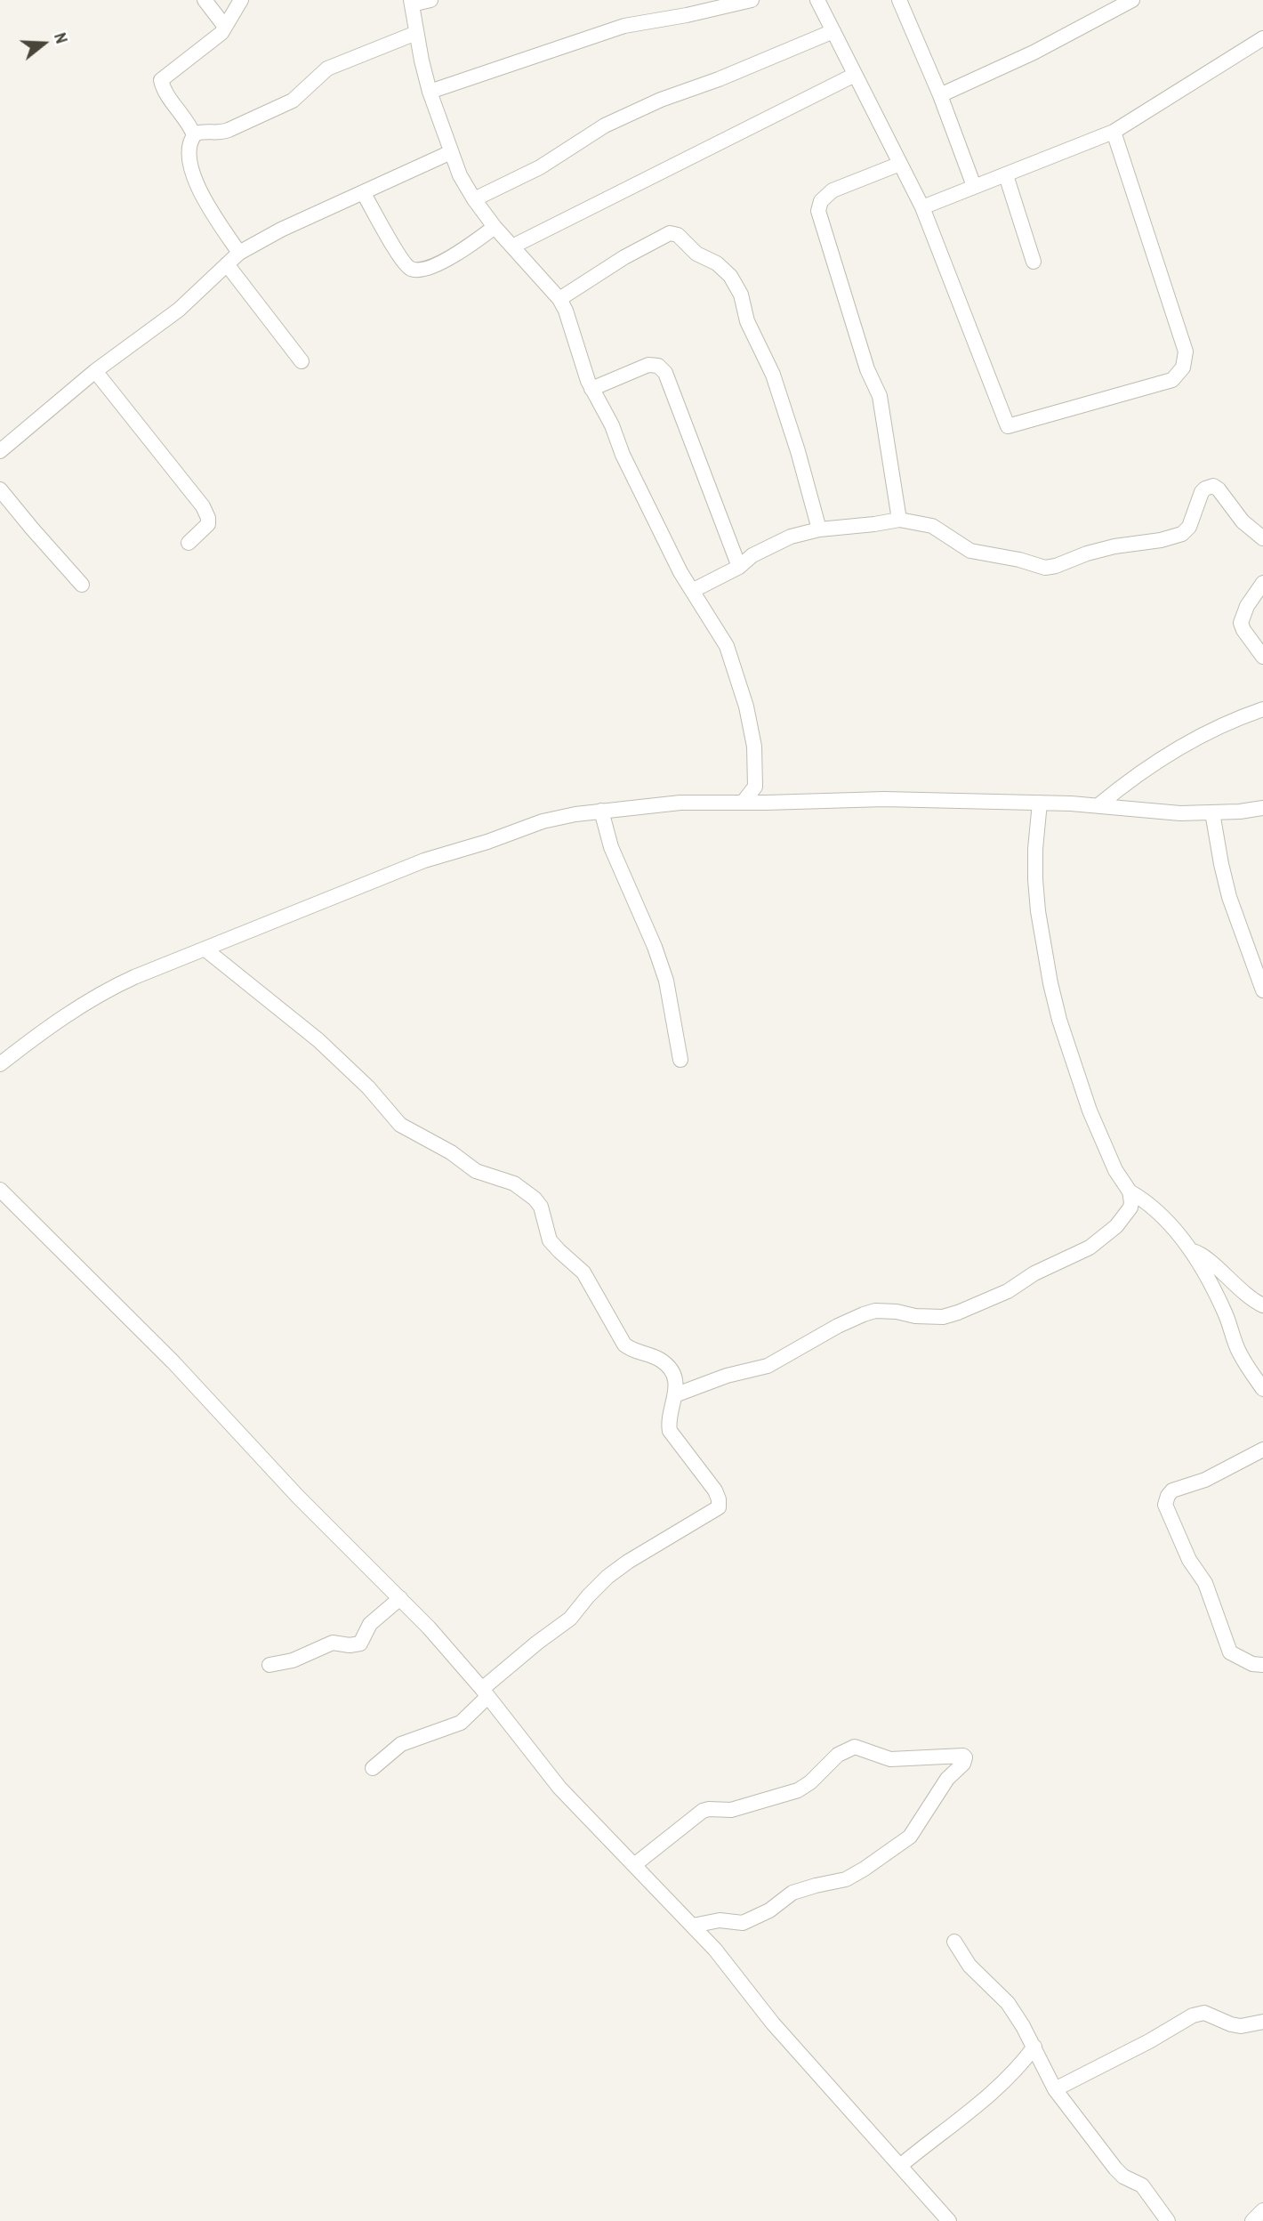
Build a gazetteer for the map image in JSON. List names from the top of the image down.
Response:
{
  "north": "right"
}
